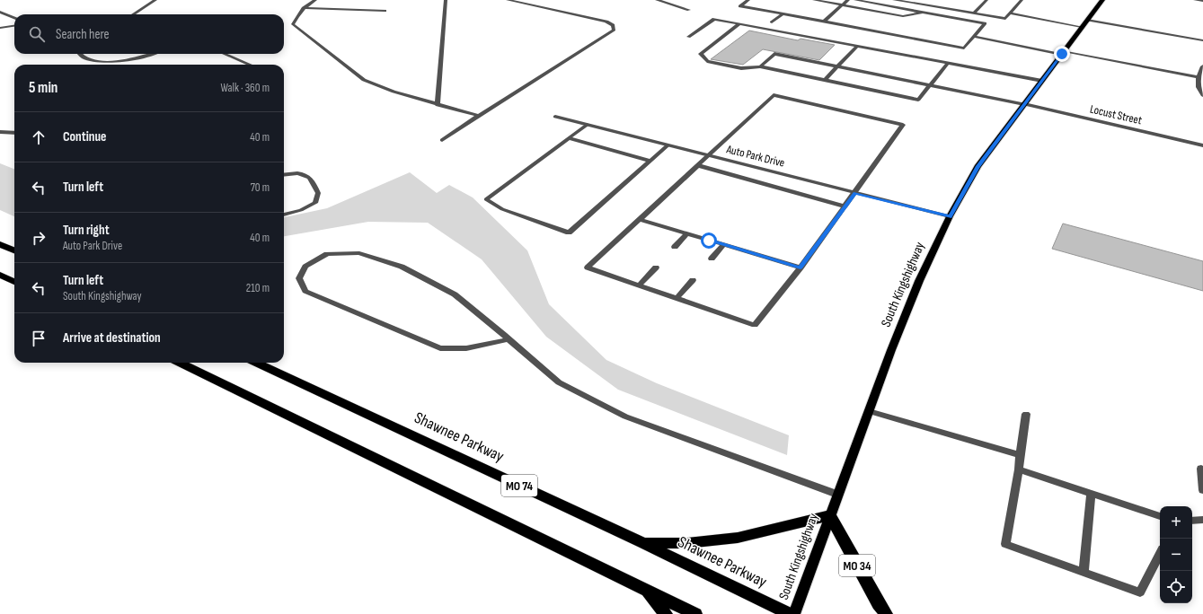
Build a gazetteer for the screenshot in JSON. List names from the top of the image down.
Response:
{
  "streets": {
    "highway": ["Shawnee Parkway", "MO 74", "MO 34"],
    "main road": ["South Kingshighway"],
    "street": ["Locust Street", "Auto Park Drive"]
  },
  "crossings": [
    ["Locust Street", "South Kingshighway"],
    ["Auto Park Drive", "South Kingshighway"],
    ["South Kingshighway", "MO 34"]
  ],
  "page": {
    "search": "Search here",
    "heading": ["5 min", "Walk · 360 m"],
    "list": [
      ["Continue", "40 m"],
      ["Turn left", "70 m"],
      ["Turn right", "Auto Park Drive", "40 m"],
      ["Turn left", "South Kingshighway", "210 m"],
      "Arrive at destination"
    ],
    "map_buttons": ["+", "−"]
  }
}
